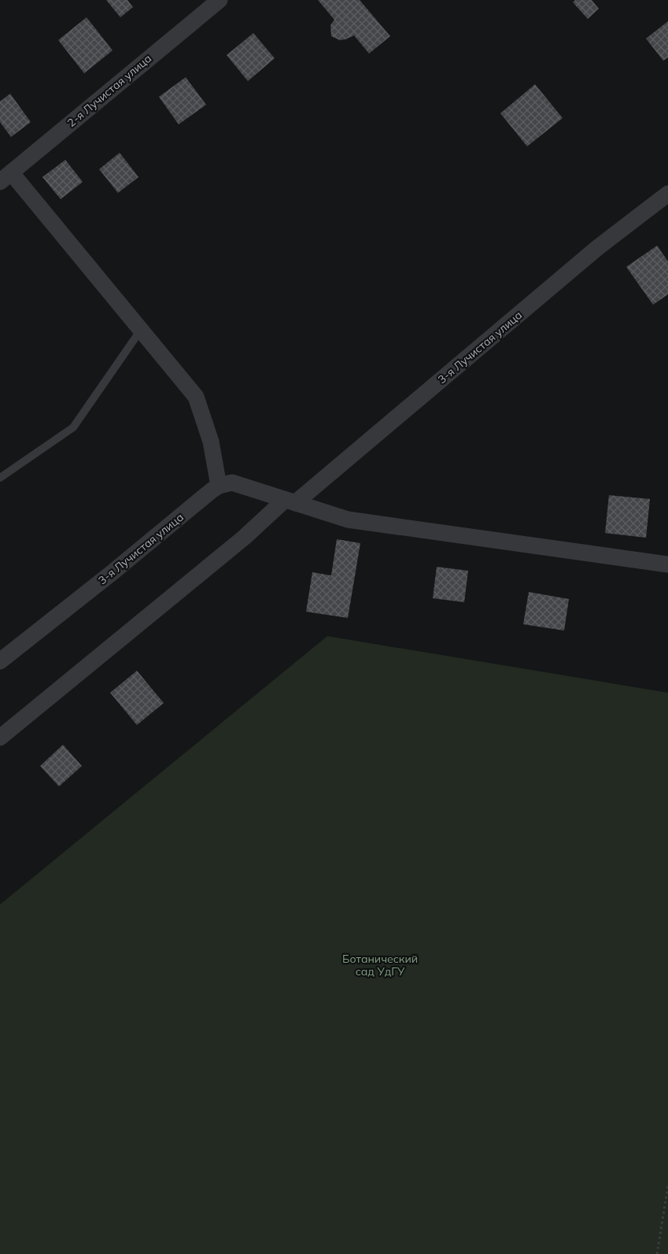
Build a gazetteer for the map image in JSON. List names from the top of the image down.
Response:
{
  "streets": {
    "street": ["2-я Лучистая улица", "3-я Лучистая улица"]
  },
  "parks": ["Ботанический сад УдГУ"]
}
